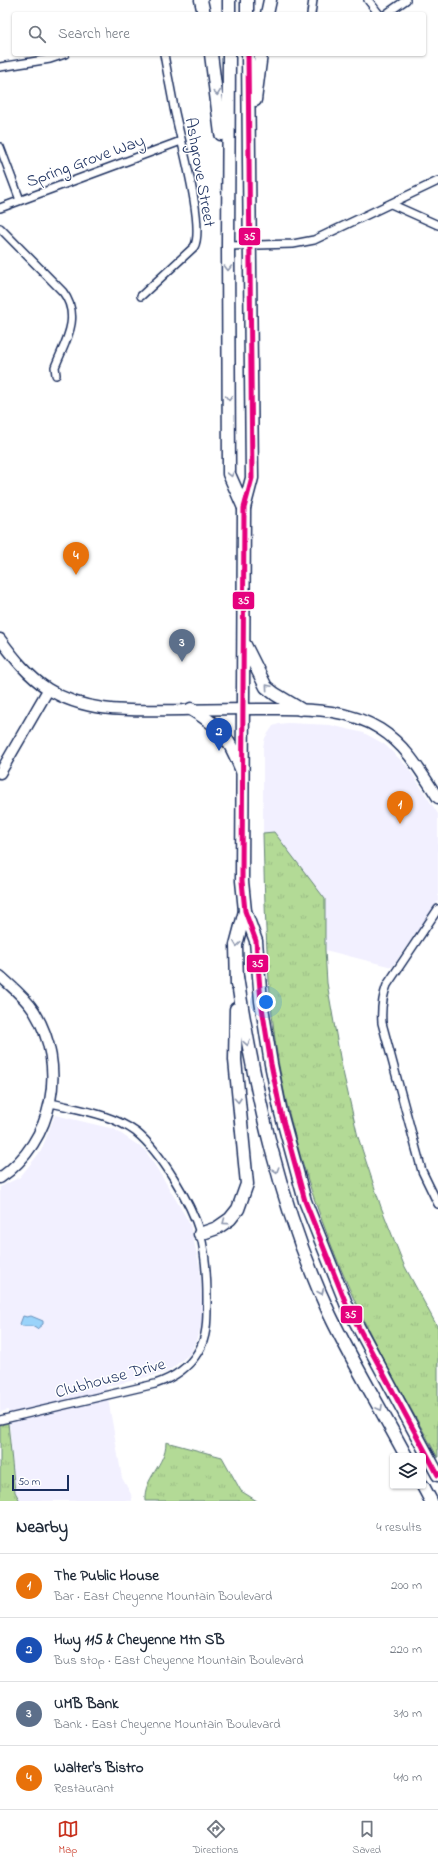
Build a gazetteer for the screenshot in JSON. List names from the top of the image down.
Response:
{
  "streets": {
    "street": ["Spring Grove Way", "Ashgrove Street", "Clubhouse Drive"]
  },
  "crossings": [
    ["Spring Grove Way", "Ashgrove Street"]
  ],
  "lines": ["transit line 35"],
  "scale_bar": "50 m",
  "page": {
    "search": "Search here",
    "pins": [
      "4",
      "3",
      "2",
      "1"
    ],
    "scale": "50 m",
    "heading": ["Nearby", "4 results"],
    "list": [
      {
        "mark": "1",
        "name": "The Public House",
        "note": "Bar · East Cheyenne Mountain Boulevard",
        "value": "200 m"
      },
      {
        "mark": "2",
        "name": "Hwy 115 & Cheyenne Mtn SB",
        "note": "Bus stop · East Cheyenne Mountain Boulevard",
        "value": "220 m"
      },
      {
        "mark": "3",
        "name": "UMB Bank",
        "note": "Bank · East Cheyenne Mountain Boulevard",
        "value": "310 m"
      },
      {
        "mark": "4",
        "name": "Walter's Bistro",
        "note": "Restaurant",
        "value": "410 m"
      }
    ],
    "nav": ["Map", "Directions", "Saved"]
  }
}
